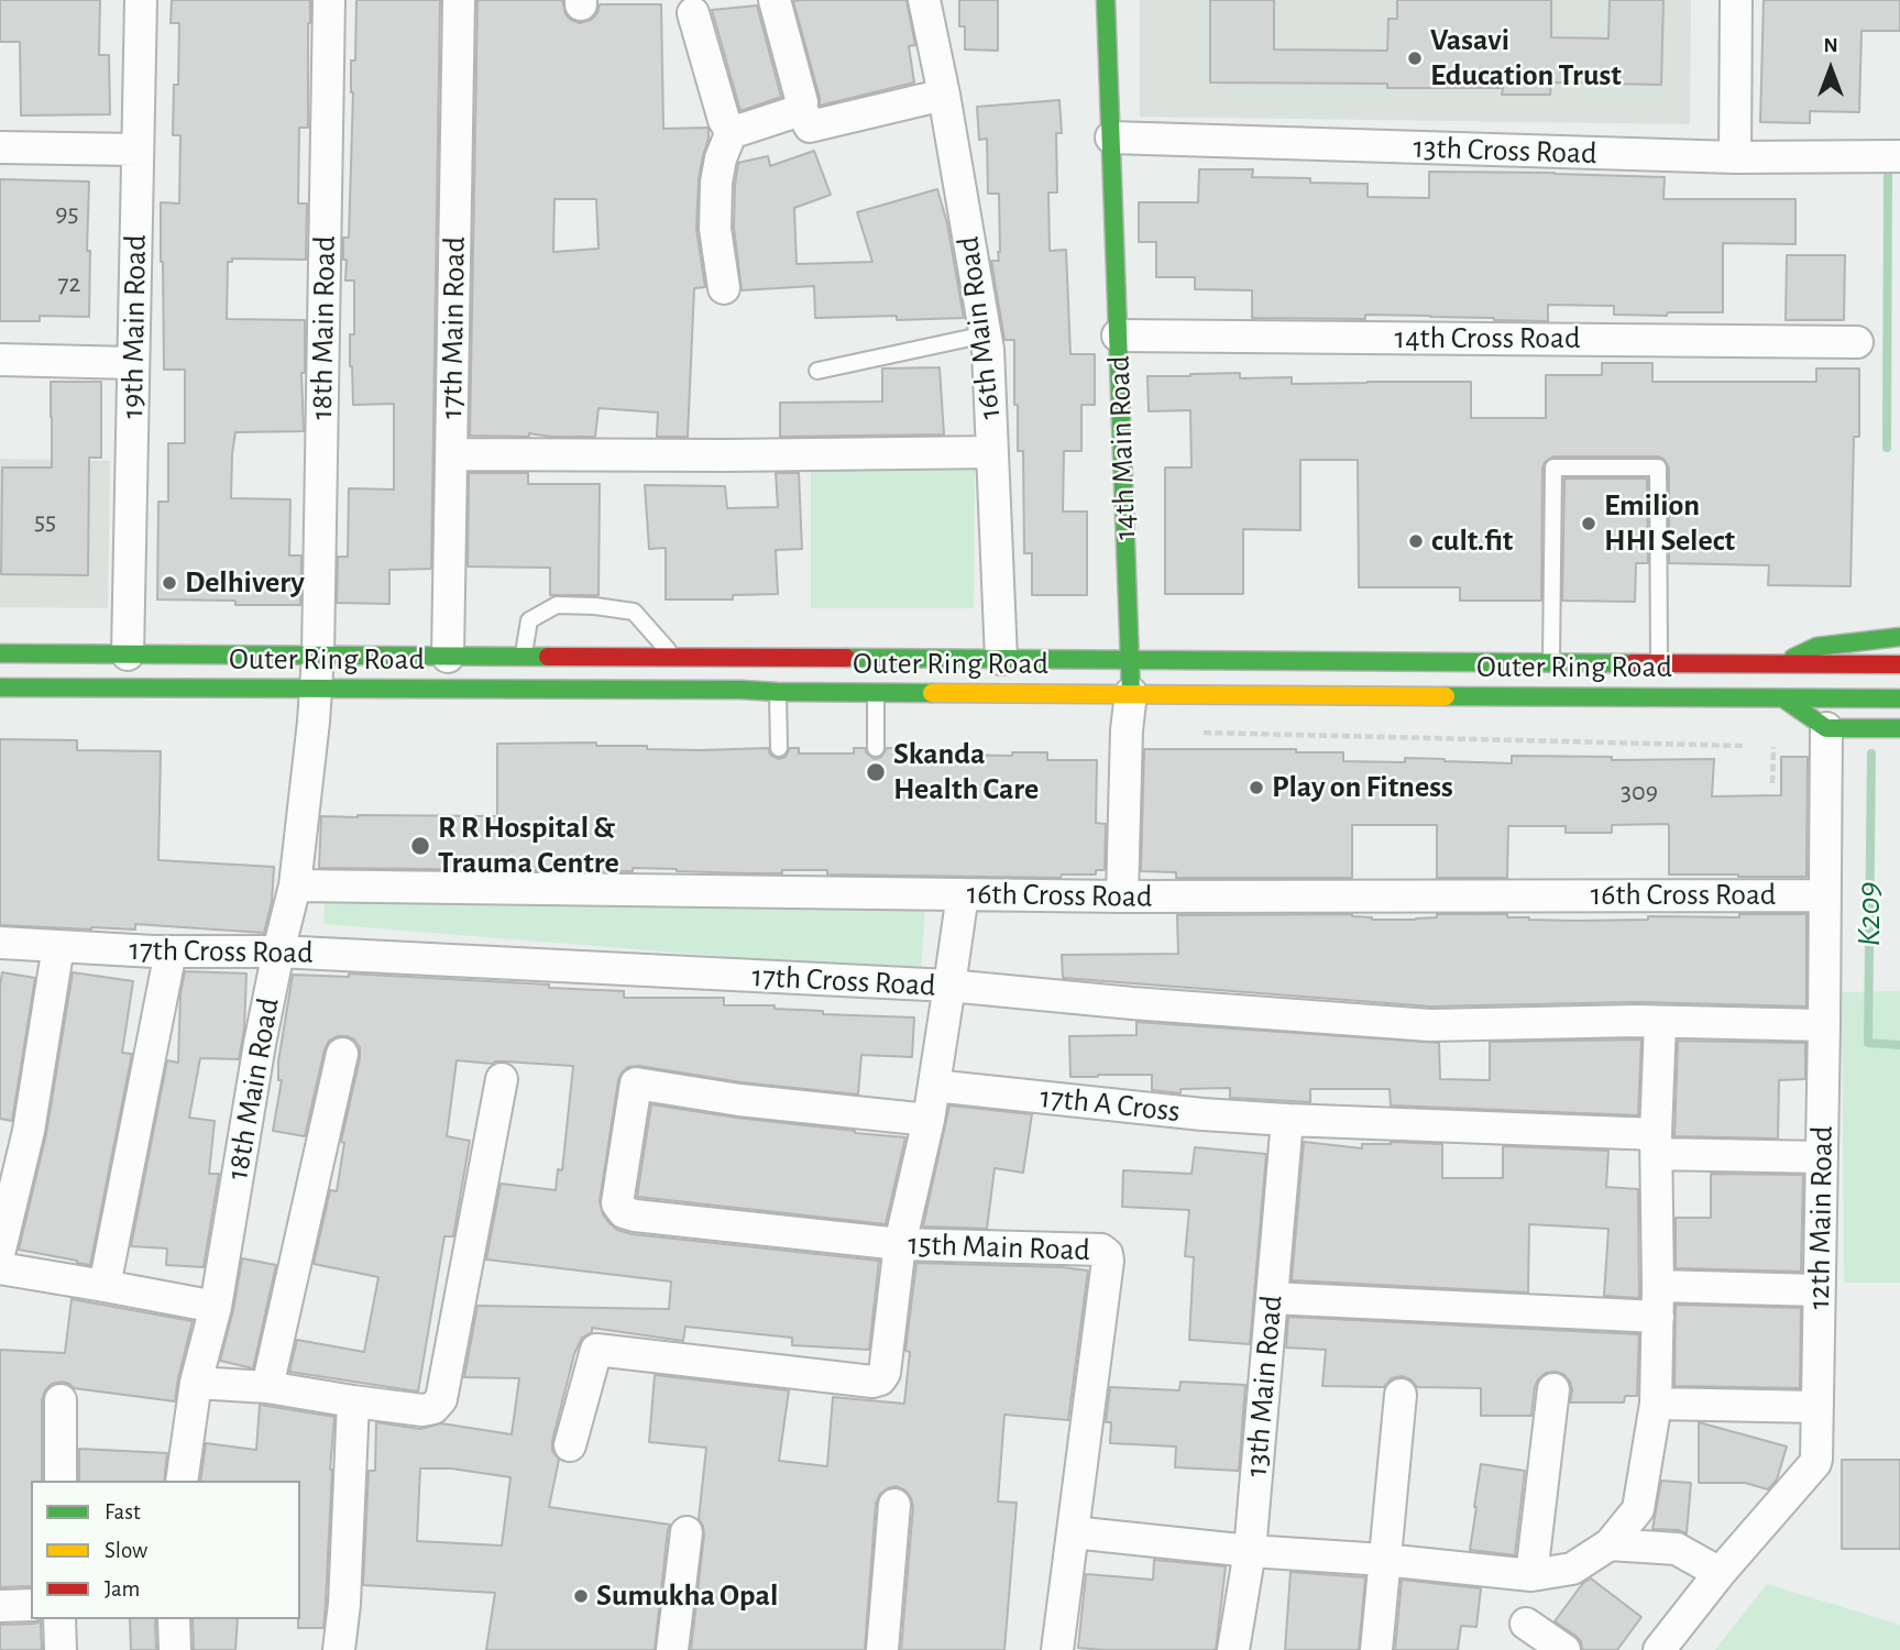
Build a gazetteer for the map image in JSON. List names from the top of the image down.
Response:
{
  "streets": {
    "main road": ["14th Main Road", "Outer Ring Road"],
    "street": [
      "13th Cross Road",
      "19th Main Road",
      "18th Main Road",
      "17th Main Road",
      "16th Main Road",
      "14th Cross Road",
      "16th Cross Road",
      "17th Cross Road",
      "17th A Cross",
      "12th Main Road",
      "15th Main Road",
      "13th Main Road"
    ]
  },
  "crossings": [
    ["13th Cross Road", "14th Main Road"],
    ["19th Main Road", "Outer Ring Road"],
    ["18th Main Road", "Outer Ring Road"],
    ["18th Main Road", "16th Cross Road"],
    ["18th Main Road", "17th Cross Road"],
    ["17th Main Road", "Outer Ring Road"],
    ["16th Main Road", "Outer Ring Road"],
    ["14th Cross Road", "14th Main Road"],
    ["14th Main Road", "Outer Ring Road"],
    ["14th Main Road", "16th Cross Road"],
    ["16th Cross Road", "12th Main Road"],
    ["17th Cross Road", "17th A Cross"],
    ["17th Cross Road", "15th Main Road"],
    ["17th A Cross", "12th Main Road"],
    ["17th A Cross", "13th Main Road"]
  ],
  "water": ["K209"],
  "places": [
    "Vasavi Education Trust",
    "Emilion HHI Select",
    "cult.fit",
    "Delhivery",
    "Skanda Health Care",
    "Play on Fitness",
    "R R Hospital & Trauma Centre",
    "Sumukha Opal"
  ],
  "house_numbers": [
    "95",
    "72",
    "55",
    "309"
  ],
  "legend": ["Fast", "Slow", "Jam"],
  "north": "top"
}
